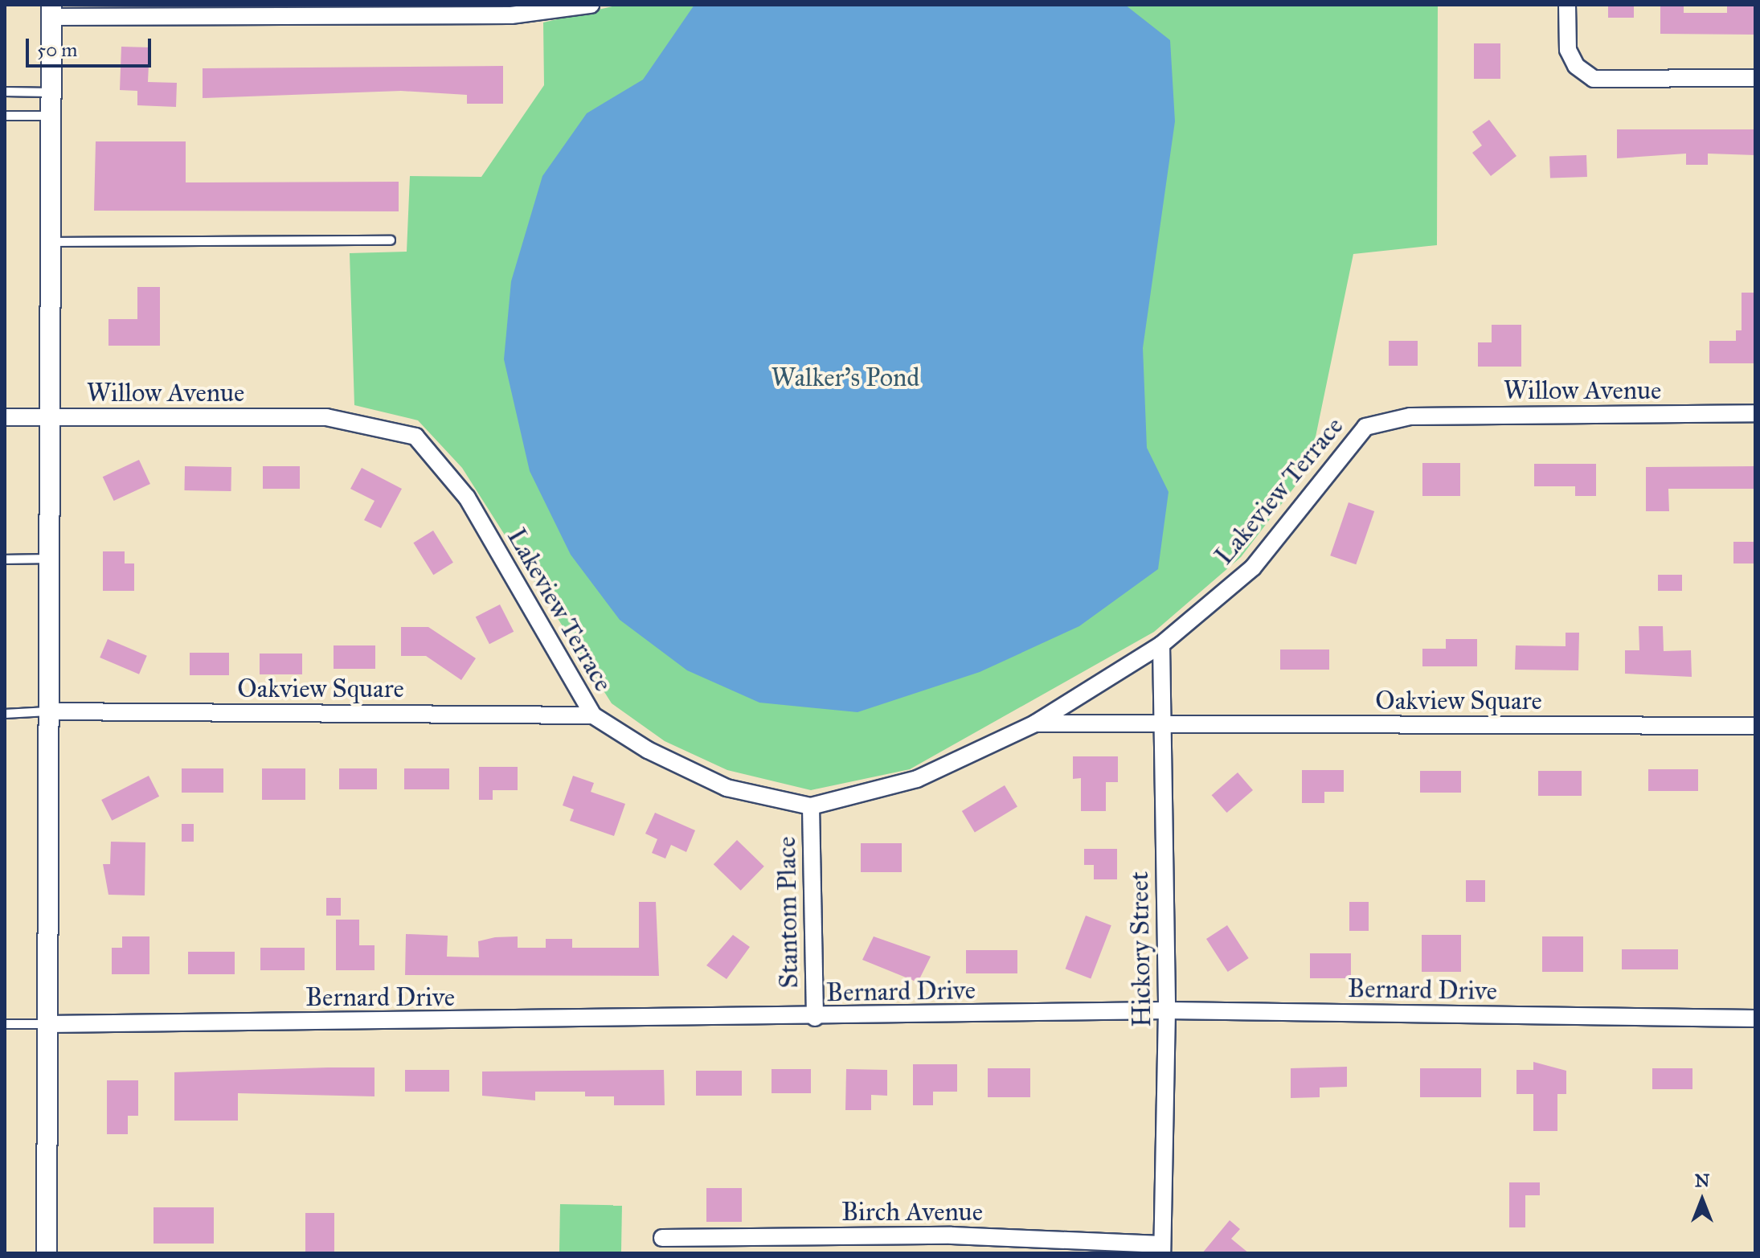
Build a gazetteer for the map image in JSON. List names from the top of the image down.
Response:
{
  "streets": {
    "street": [
      "Willow Avenue",
      "Lakeview Terrace",
      "Oakview Square",
      "Stantom Place",
      "Hickory Street",
      "Bernard Drive",
      "Birch Avenue"
    ]
  },
  "crossings": [
    ["Willow Avenue", "Lakeview Terrace"],
    ["Lakeview Terrace", "Oakview Square"],
    ["Lakeview Terrace", "Stantom Place"],
    ["Lakeview Terrace", "Hickory Street"],
    ["Oakview Square", "Hickory Street"],
    ["Stantom Place", "Bernard Drive"],
    ["Hickory Street", "Bernard Drive"],
    ["Hickory Street", "Birch Avenue"]
  ],
  "parks": ["Walker's Pond"],
  "scale_bar": "50 m",
  "north": "top"
}
